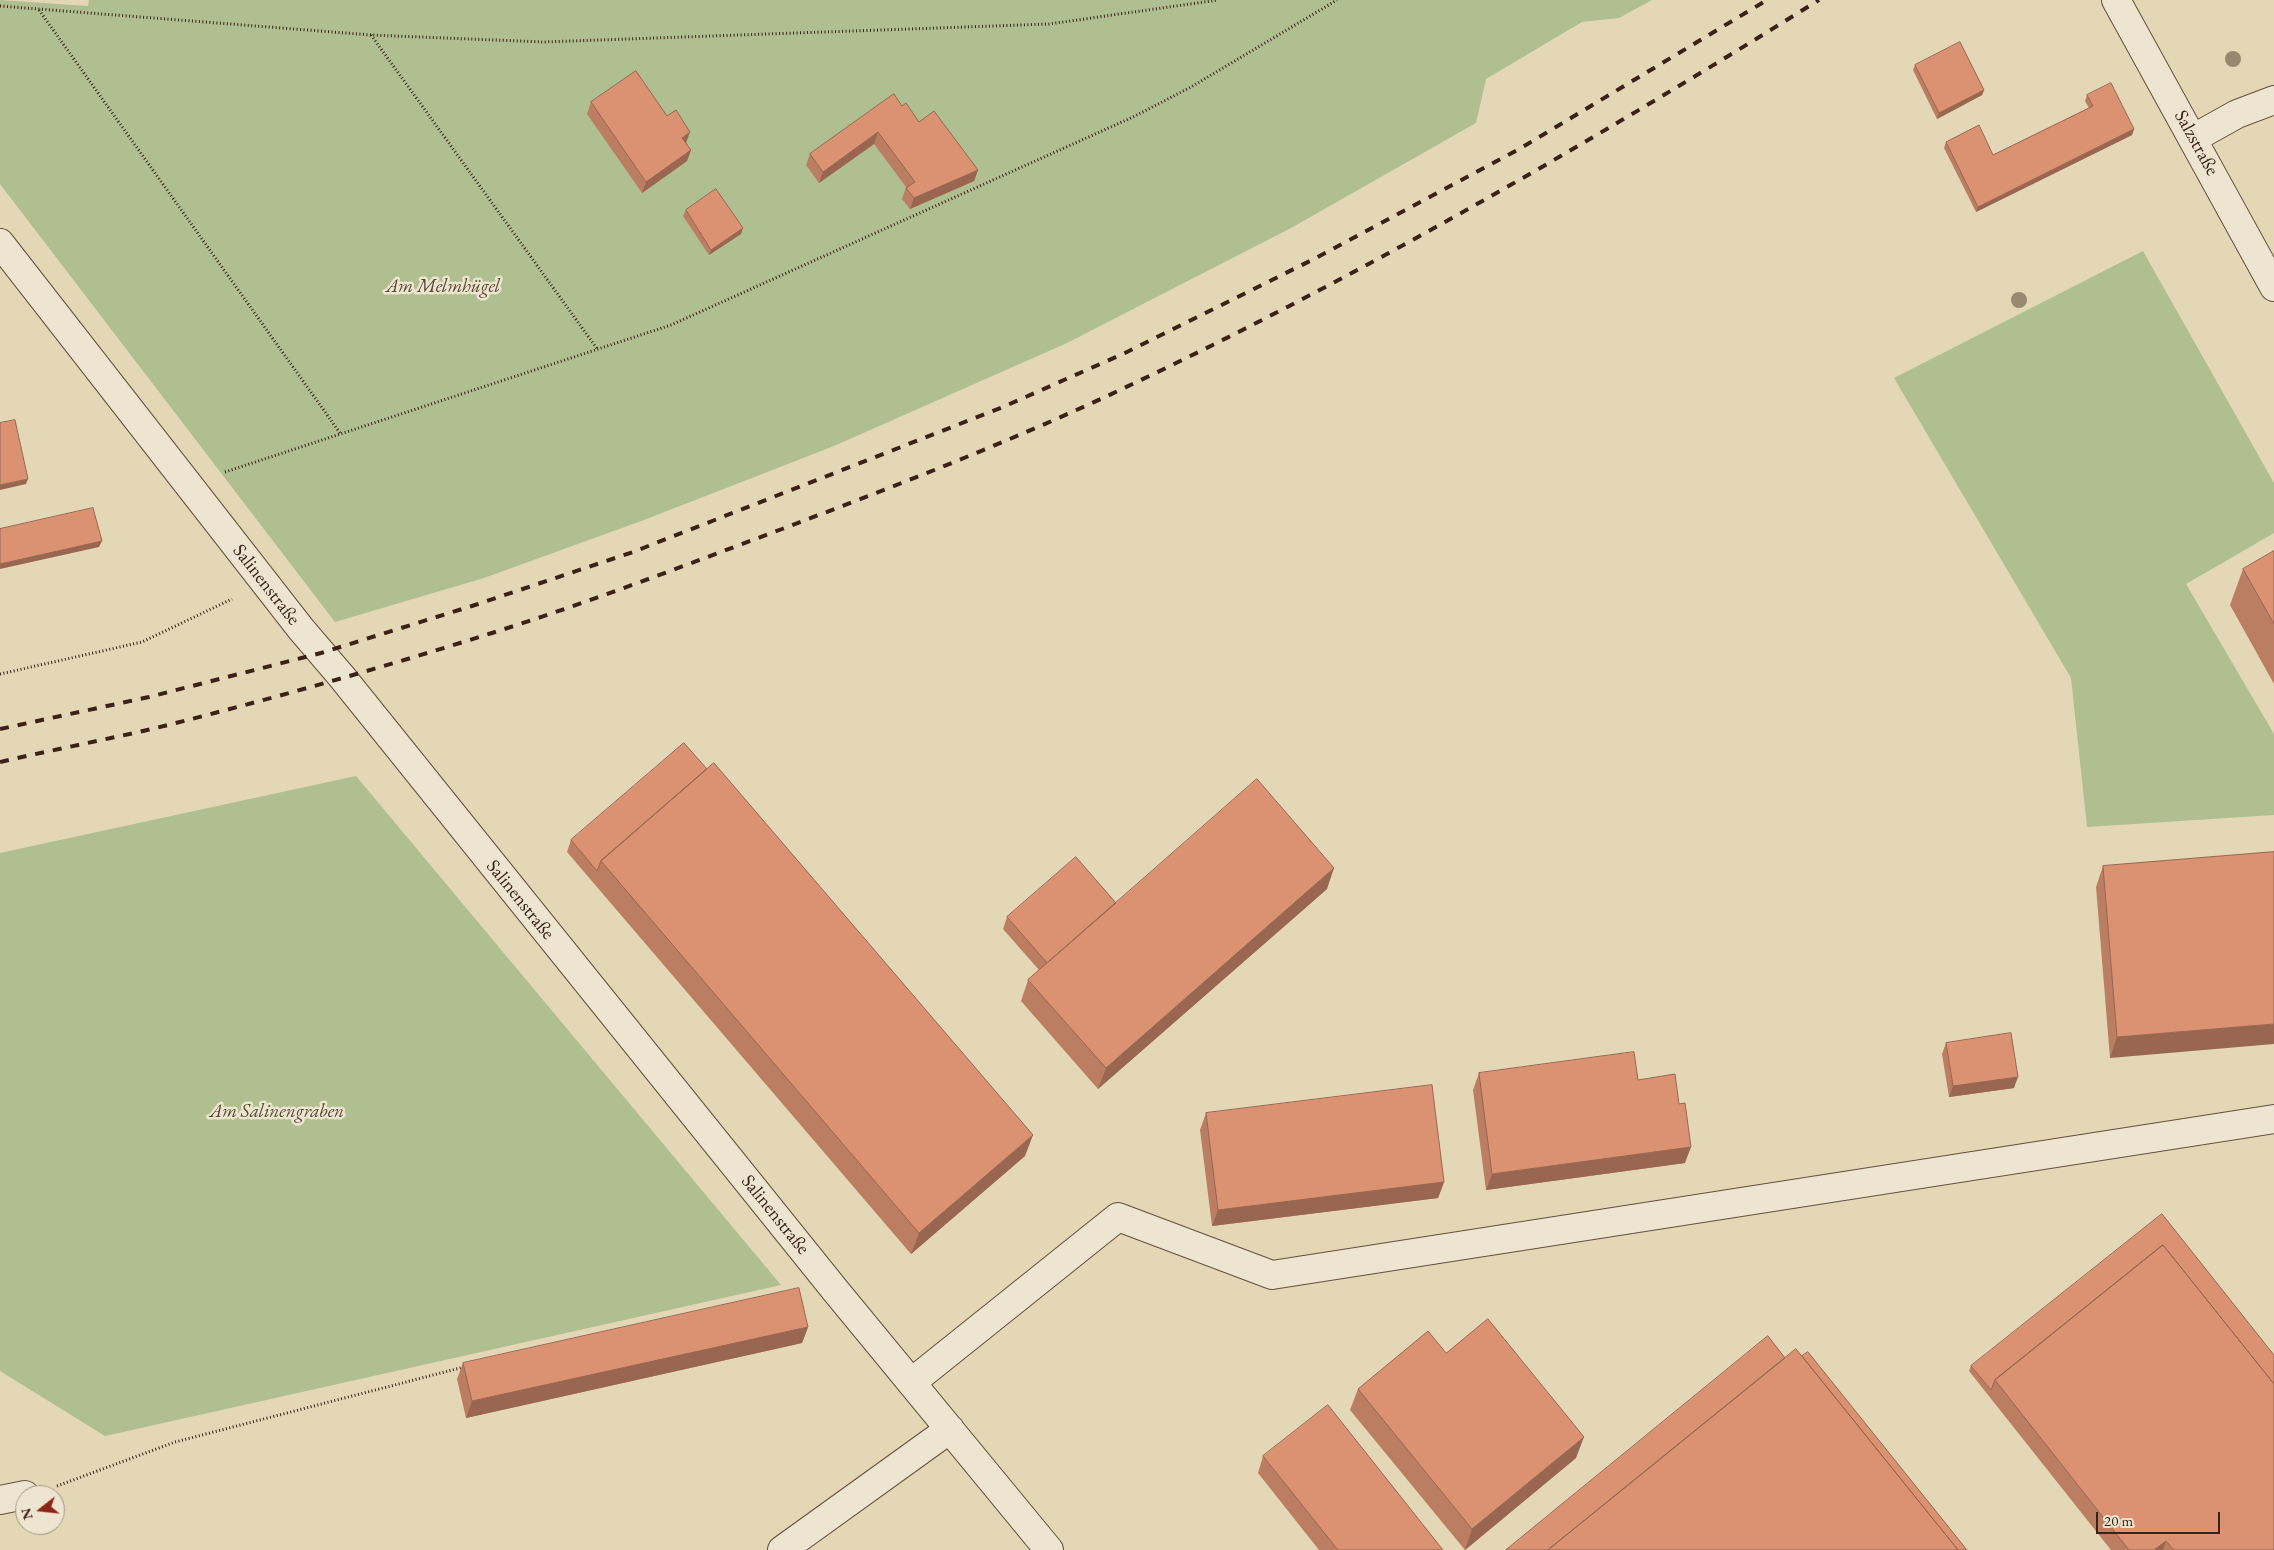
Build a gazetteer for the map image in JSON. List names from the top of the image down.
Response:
{
  "streets": {
    "street": ["Salzstraße", "Salinenstraße"]
  },
  "parks": ["Am Melmhügel", "Am Salinengraben"],
  "scale_bar": "20 m",
  "north": "left"
}
